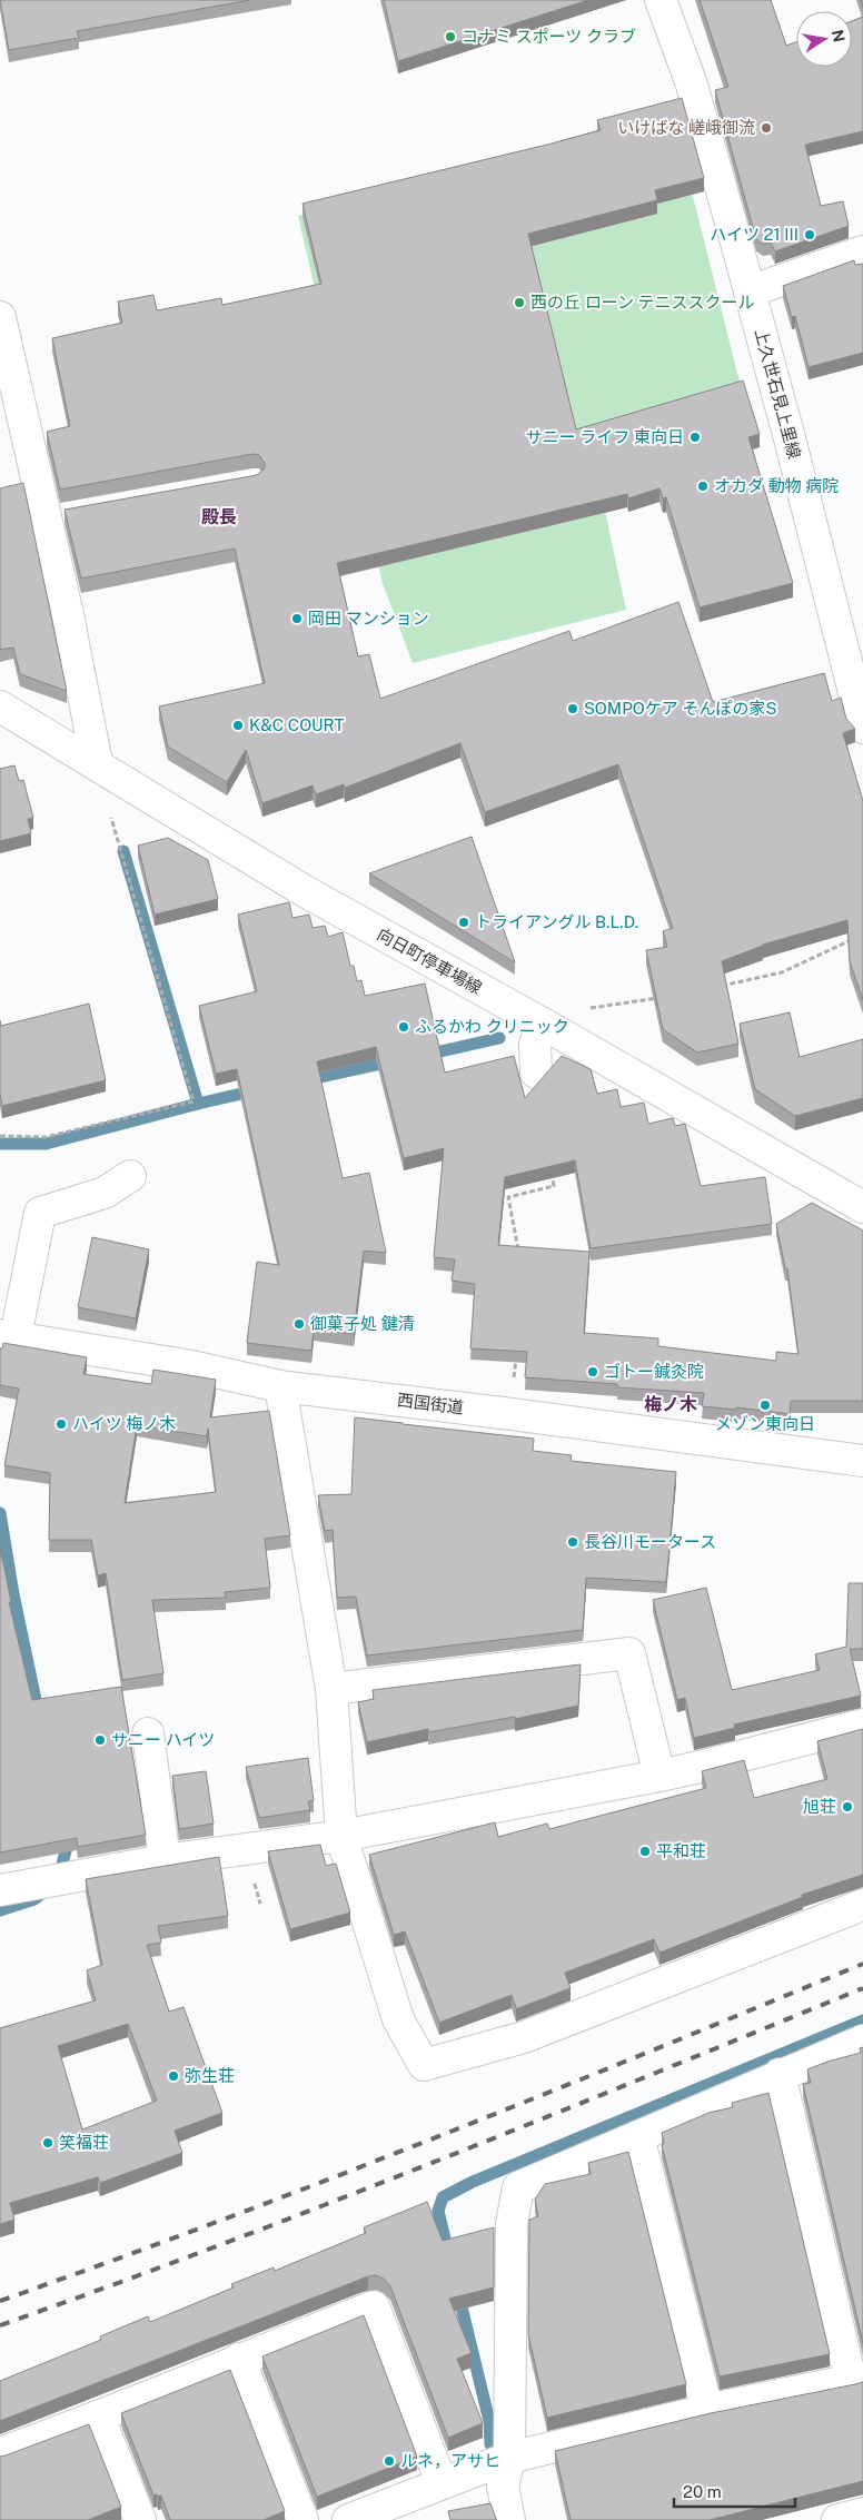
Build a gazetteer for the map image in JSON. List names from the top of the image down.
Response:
{
  "streets": {
    "street": ["上久世石見上里線", "向日町停車場線", "西国街道"]
  },
  "districts": ["殿長", "梅ノ木"],
  "places": [
    "コナミ スポーツ クラブ",
    "いけばな 嵯峨御流",
    "ハイツ 21 III",
    "西の丘 ローン テニススクール",
    "サニー ライフ 東向日",
    "オカダ 動物 病院",
    "岡田 マンション",
    "SOMPOケア そんぽの家S",
    "K&C COURT",
    "トライアングル B.L.D.",
    "ふるかわ クリニック",
    "御菓子処 鍵清",
    "ゴトー鍼灸院",
    "メゾン東向日",
    "ハイツ 梅ノ木",
    "長谷川モータース",
    "サニー ハイツ",
    "旭荘",
    "平和荘",
    "弥生荘",
    "笑福荘",
    "ルネ，アサヒ"
  ],
  "scale_bar": "20 m",
  "north": "right"
}
